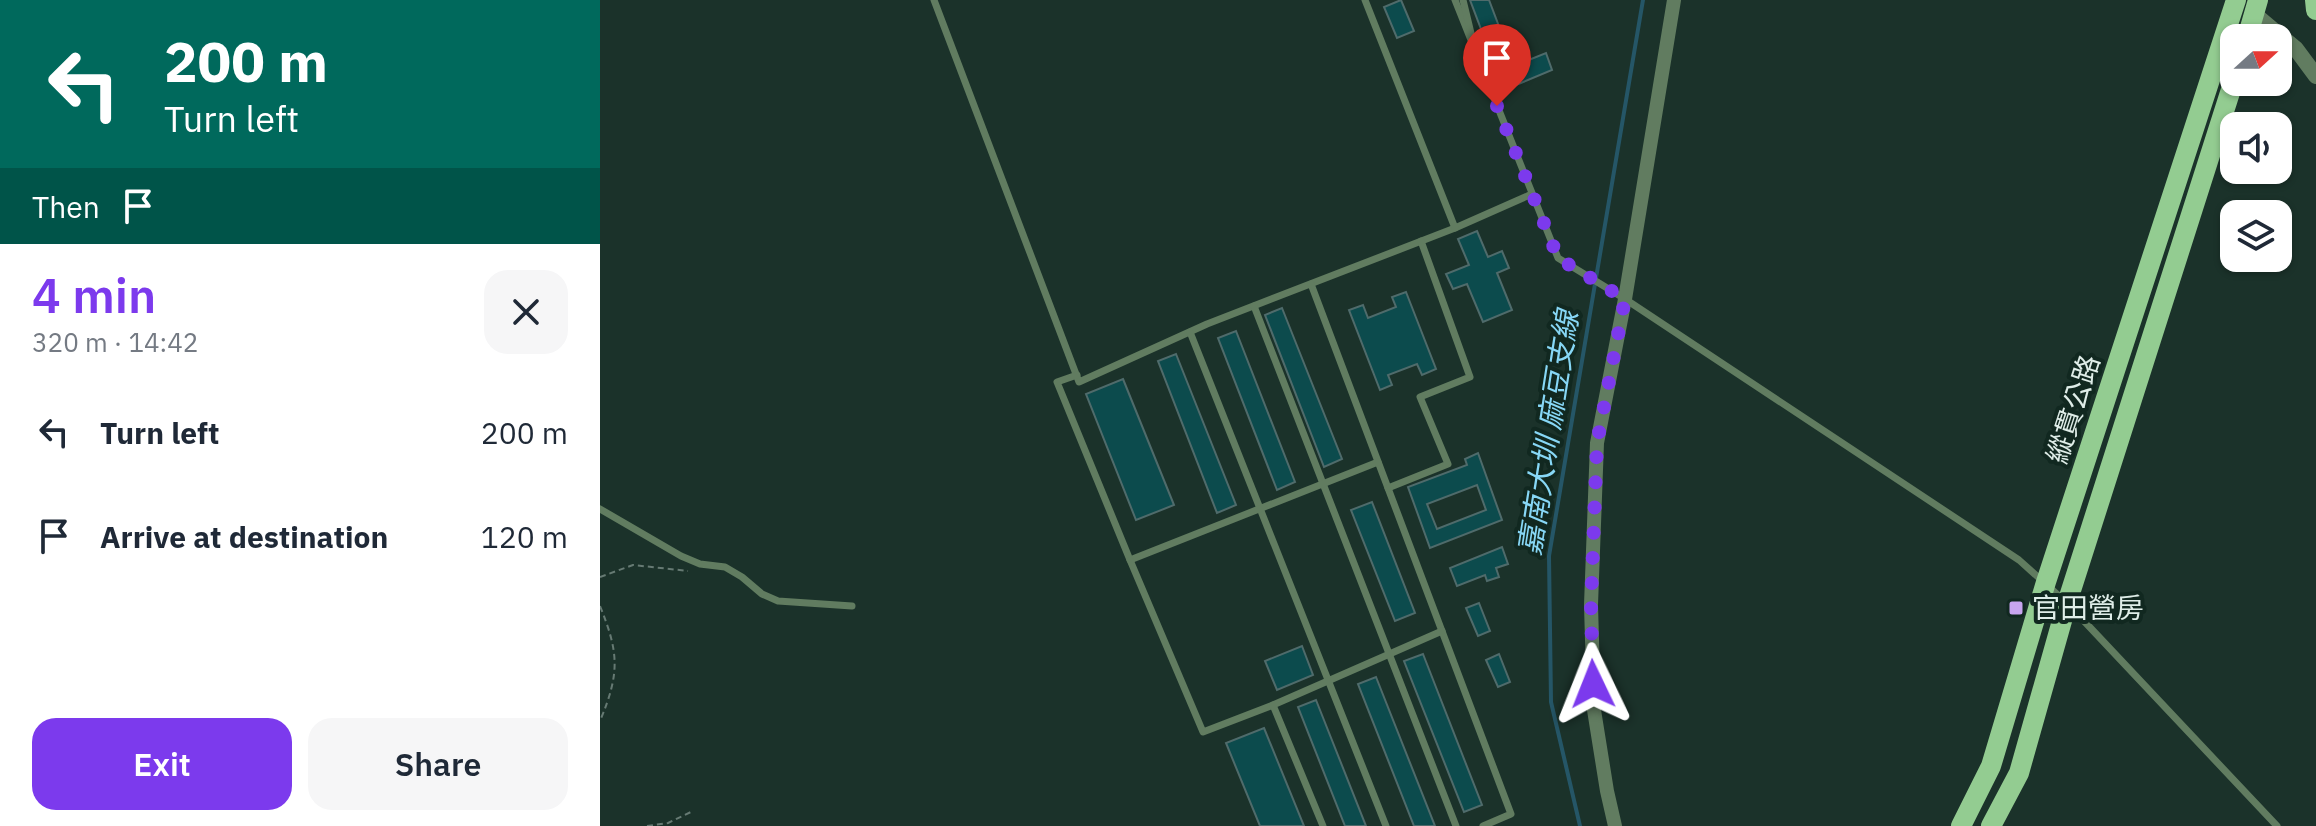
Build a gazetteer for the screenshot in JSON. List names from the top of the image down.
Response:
{
  "streets": {
    "main road": ["縱貫公路"]
  },
  "water": ["嘉南大圳 麻豆支線"],
  "places": {
    "transit": ["官田營房"]
  },
  "north": "right",
  "page": {
    "turn": ["200 m", "Turn left"],
    "then": "Then",
    "heading": ["4 min", "320 m · 14:42"],
    "list": [
      {
        "name": "Turn left",
        "value": "200 m"
      },
      {
        "name": "Arrive at destination",
        "value": "120 m"
      }
    ],
    "buttons": ["Exit", "Share"]
  }
}
